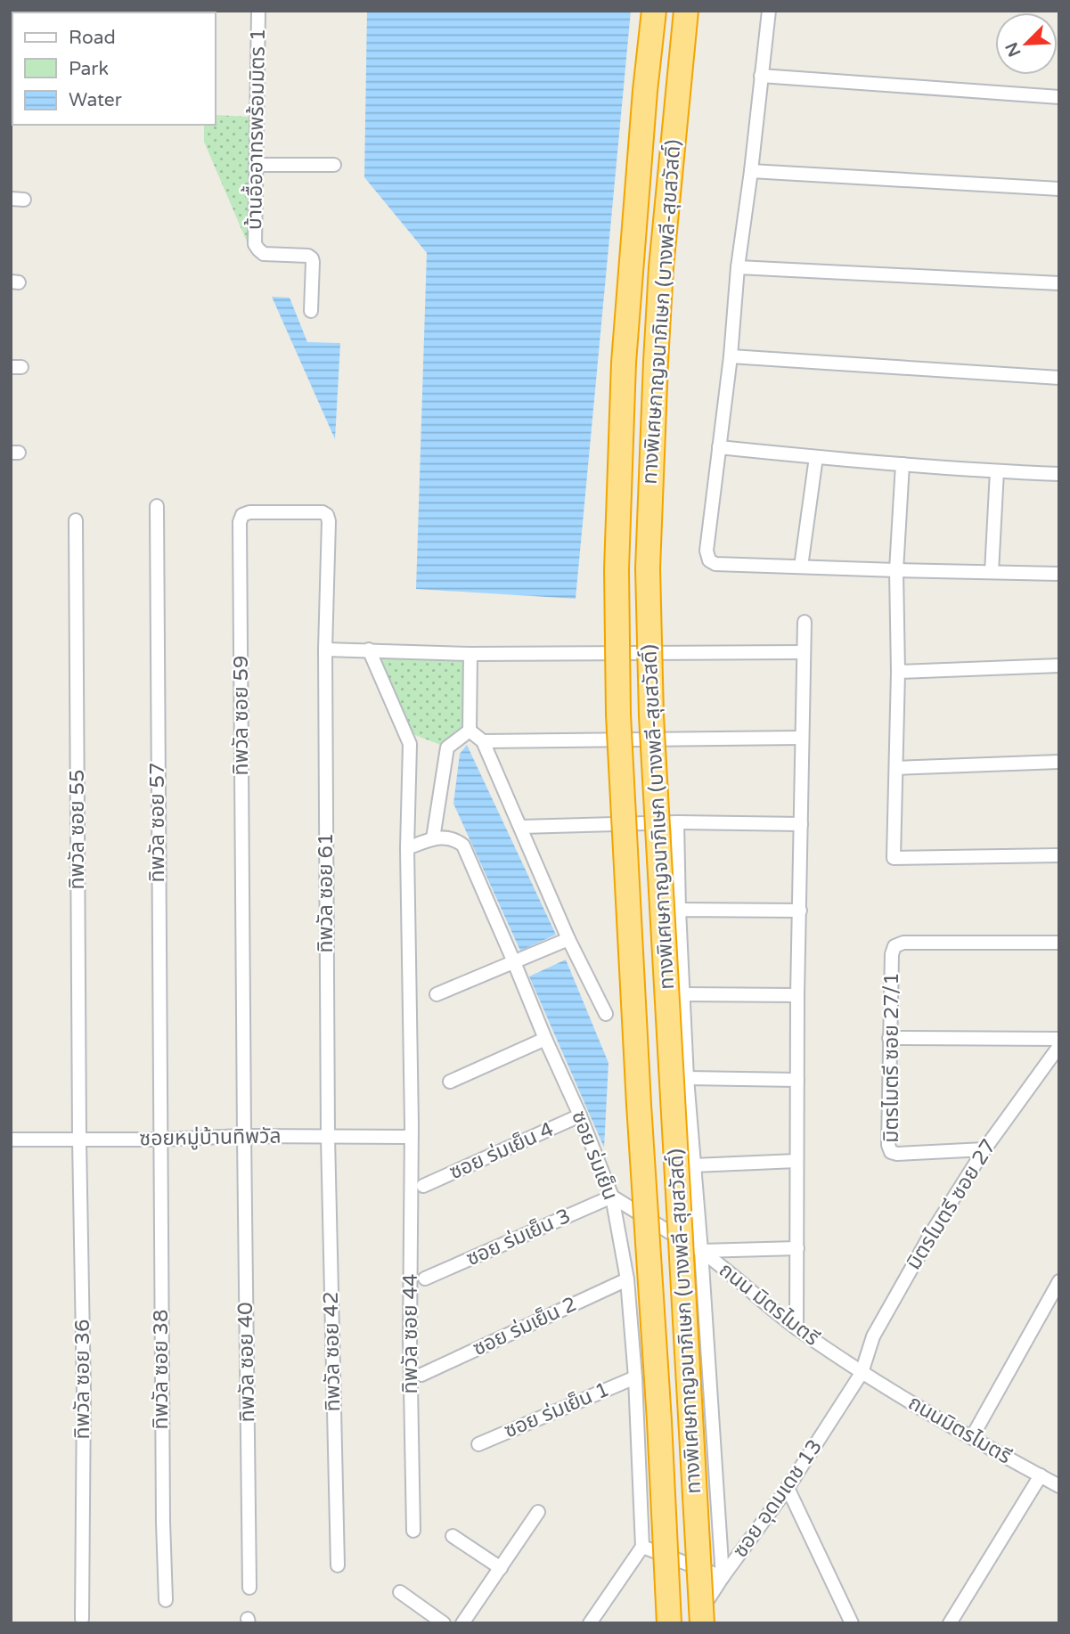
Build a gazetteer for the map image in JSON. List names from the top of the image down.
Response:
{
  "streets": {
    "highway": ["ทางพิเศษกาญจนาภิเษก (บางพลี-สุขสวัสดิ์)"],
    "street": [
      "บ้านอื้ออาทรพร้อมมิตร 1",
      "ทิพวัล ซอย 59",
      "ทิพวัล ซอย 57",
      "ทิพวัล ซอย 55",
      "ทิพวัล ซอย 61",
      "มิตรไมตรี ซอย 27/1",
      "ซอยหมู่บ้านทิพวัล",
      "ซอย ร่มเย็น 4",
      "ซอย ร่มเย็น",
      "มิตรไมตรี ซอย 27",
      "ซอย ร่มเย็น 3",
      "ถนน มิตรไมตรี",
      "ซอย ร่มเย็น 2",
      "ทิพวัล ซอย 44",
      "ทิพวัล ซอย 42",
      "ทิพวัล ซอย 40",
      "ทิพวัล ซอย 38",
      "ทิพวัล ซอย 36",
      "ซอย ร่มเย็น 1",
      "ถนนมิตรไมตรี",
      "ซอย อุดมเดช 13"
    ]
  },
  "crossings": [
    ["ทิพวัล ซอย 59", "ทิพวัล ซอย 61"],
    ["ทิพวัล ซอย 59", "ซอยหมู่บ้านทิพวัล"],
    ["ทิพวัล ซอย 59", "ทิพวัล ซอย 40"],
    ["ทิพวัล ซอย 57", "ซอยหมู่บ้านทิพวัล"],
    ["ทิพวัล ซอย 57", "ทิพวัล ซอย 38"],
    ["ทิพวัล ซอย 55", "ซอยหมู่บ้านทิพวัล"],
    ["ทิพวัล ซอย 55", "ทิพวัล ซอย 36"],
    ["ทิพวัล ซอย 61", "ซอยหมู่บ้านทิพวัล"],
    ["ทิพวัล ซอย 61", "ทิพวัล ซอย 42"],
    ["มิตรไมตรี ซอย 27/1", "มิตรไมตรี ซอย 27"],
    ["ซอยหมู่บ้านทิพวัล", "ทิพวัล ซอย 44"],
    ["ซอยหมู่บ้านทิพวัล", "ทิพวัล ซอย 42"],
    ["ซอยหมู่บ้านทิพวัล", "ทิพวัล ซอย 40"],
    ["ซอยหมู่บ้านทิพวัล", "ทิพวัล ซอย 38"],
    ["ซอยหมู่บ้านทิพวัล", "ทิพวัล ซอย 36"],
    ["ซอย ร่มเย็น 4", "ซอย ร่มเย็น"],
    ["ซอย ร่มเย็น", "ซอย ร่มเย็น 3"],
    ["ซอย ร่มเย็น", "ถนน มิตรไมตรี"],
    ["ซอย ร่มเย็น", "ซอย ร่มเย็น 2"],
    ["ซอย ร่มเย็น", "ซอย ร่มเย็น 1"],
    ["มิตรไมตรี ซอย 27", "ถนน มิตรไมตรี"],
    ["มิตรไมตรี ซอย 27", "ถนนมิตรไมตรี"],
    ["มิตรไมตรี ซอย 27", "ซอย อุดมเดช 13"],
    ["ซอย ร่มเย็น 3", "ถนน มิตรไมตรี"],
    ["ถนน มิตรไมตรี", "ถนนมิตรไมตรี"],
    ["ถนน มิตรไมตรี", "ซอย อุดมเดช 13"],
    ["ถนนมิตรไมตรี", "ซอย อุดมเดช 13"]
  ],
  "legend": ["Road", "Park", "Water"],
  "north": "bottom left"
}
